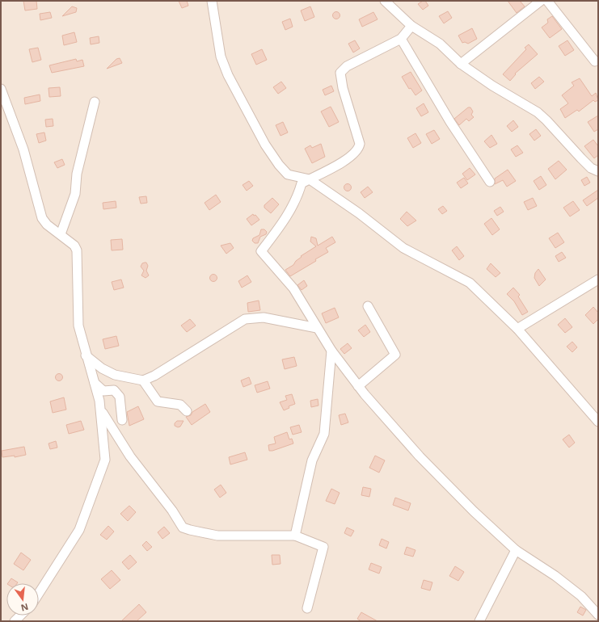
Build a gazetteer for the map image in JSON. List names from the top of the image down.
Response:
{
  "north": "bottom"
}
